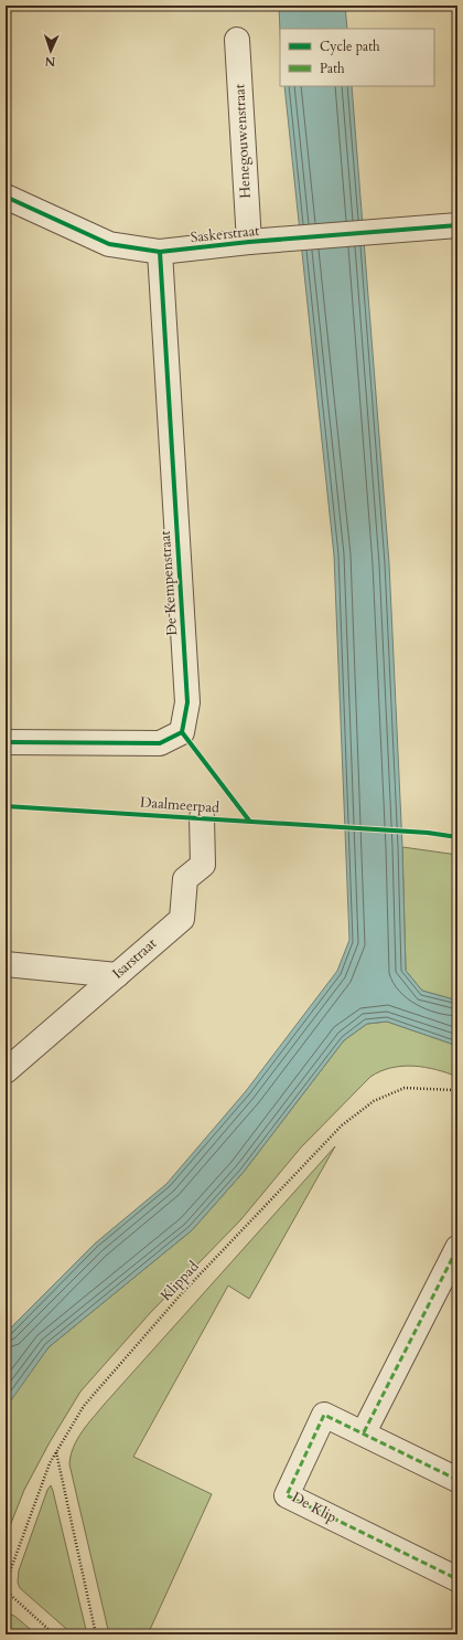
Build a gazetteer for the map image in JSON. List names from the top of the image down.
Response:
{
  "streets": {
    "street": [
      "Henegouwenstraat",
      "Saskerstraat",
      "De Kempenstraat",
      "Isarstraat",
      "De Klip"
    ],
    "path": ["Klippad"],
    "cycle path": ["Daalmeerpad"]
  },
  "crossings": [
    ["Henegouwenstraat", "Saskerstraat"],
    ["Saskerstraat", "De Kempenstraat"]
  ],
  "legend": ["Cycle path", "Path"],
  "north": "bottom"
}
